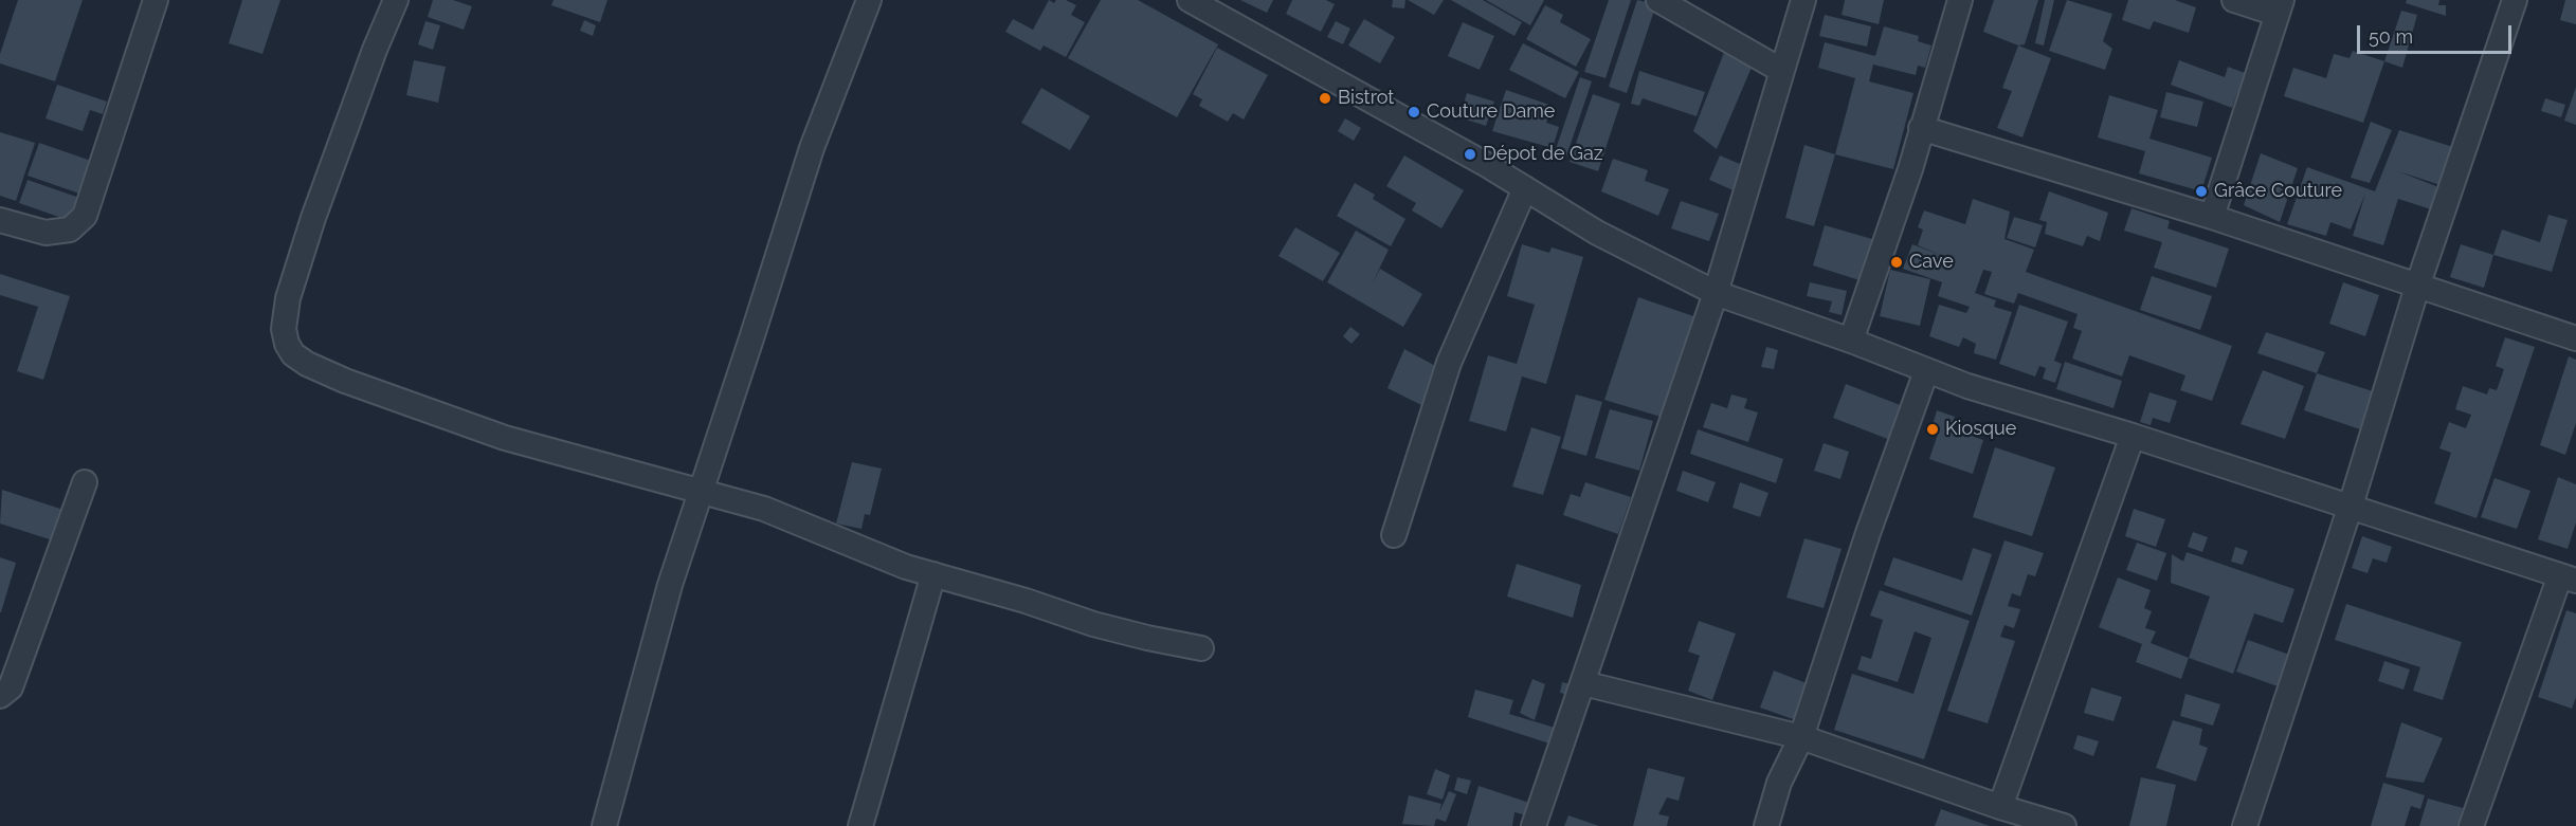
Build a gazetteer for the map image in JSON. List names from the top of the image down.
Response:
{
  "places": [
    "Bistrot",
    "Couture Dame",
    "Dépot de Gaz",
    "Grâce Couture",
    "Cave",
    "Kiosque"
  ],
  "scale_bar": "50 m"
}
